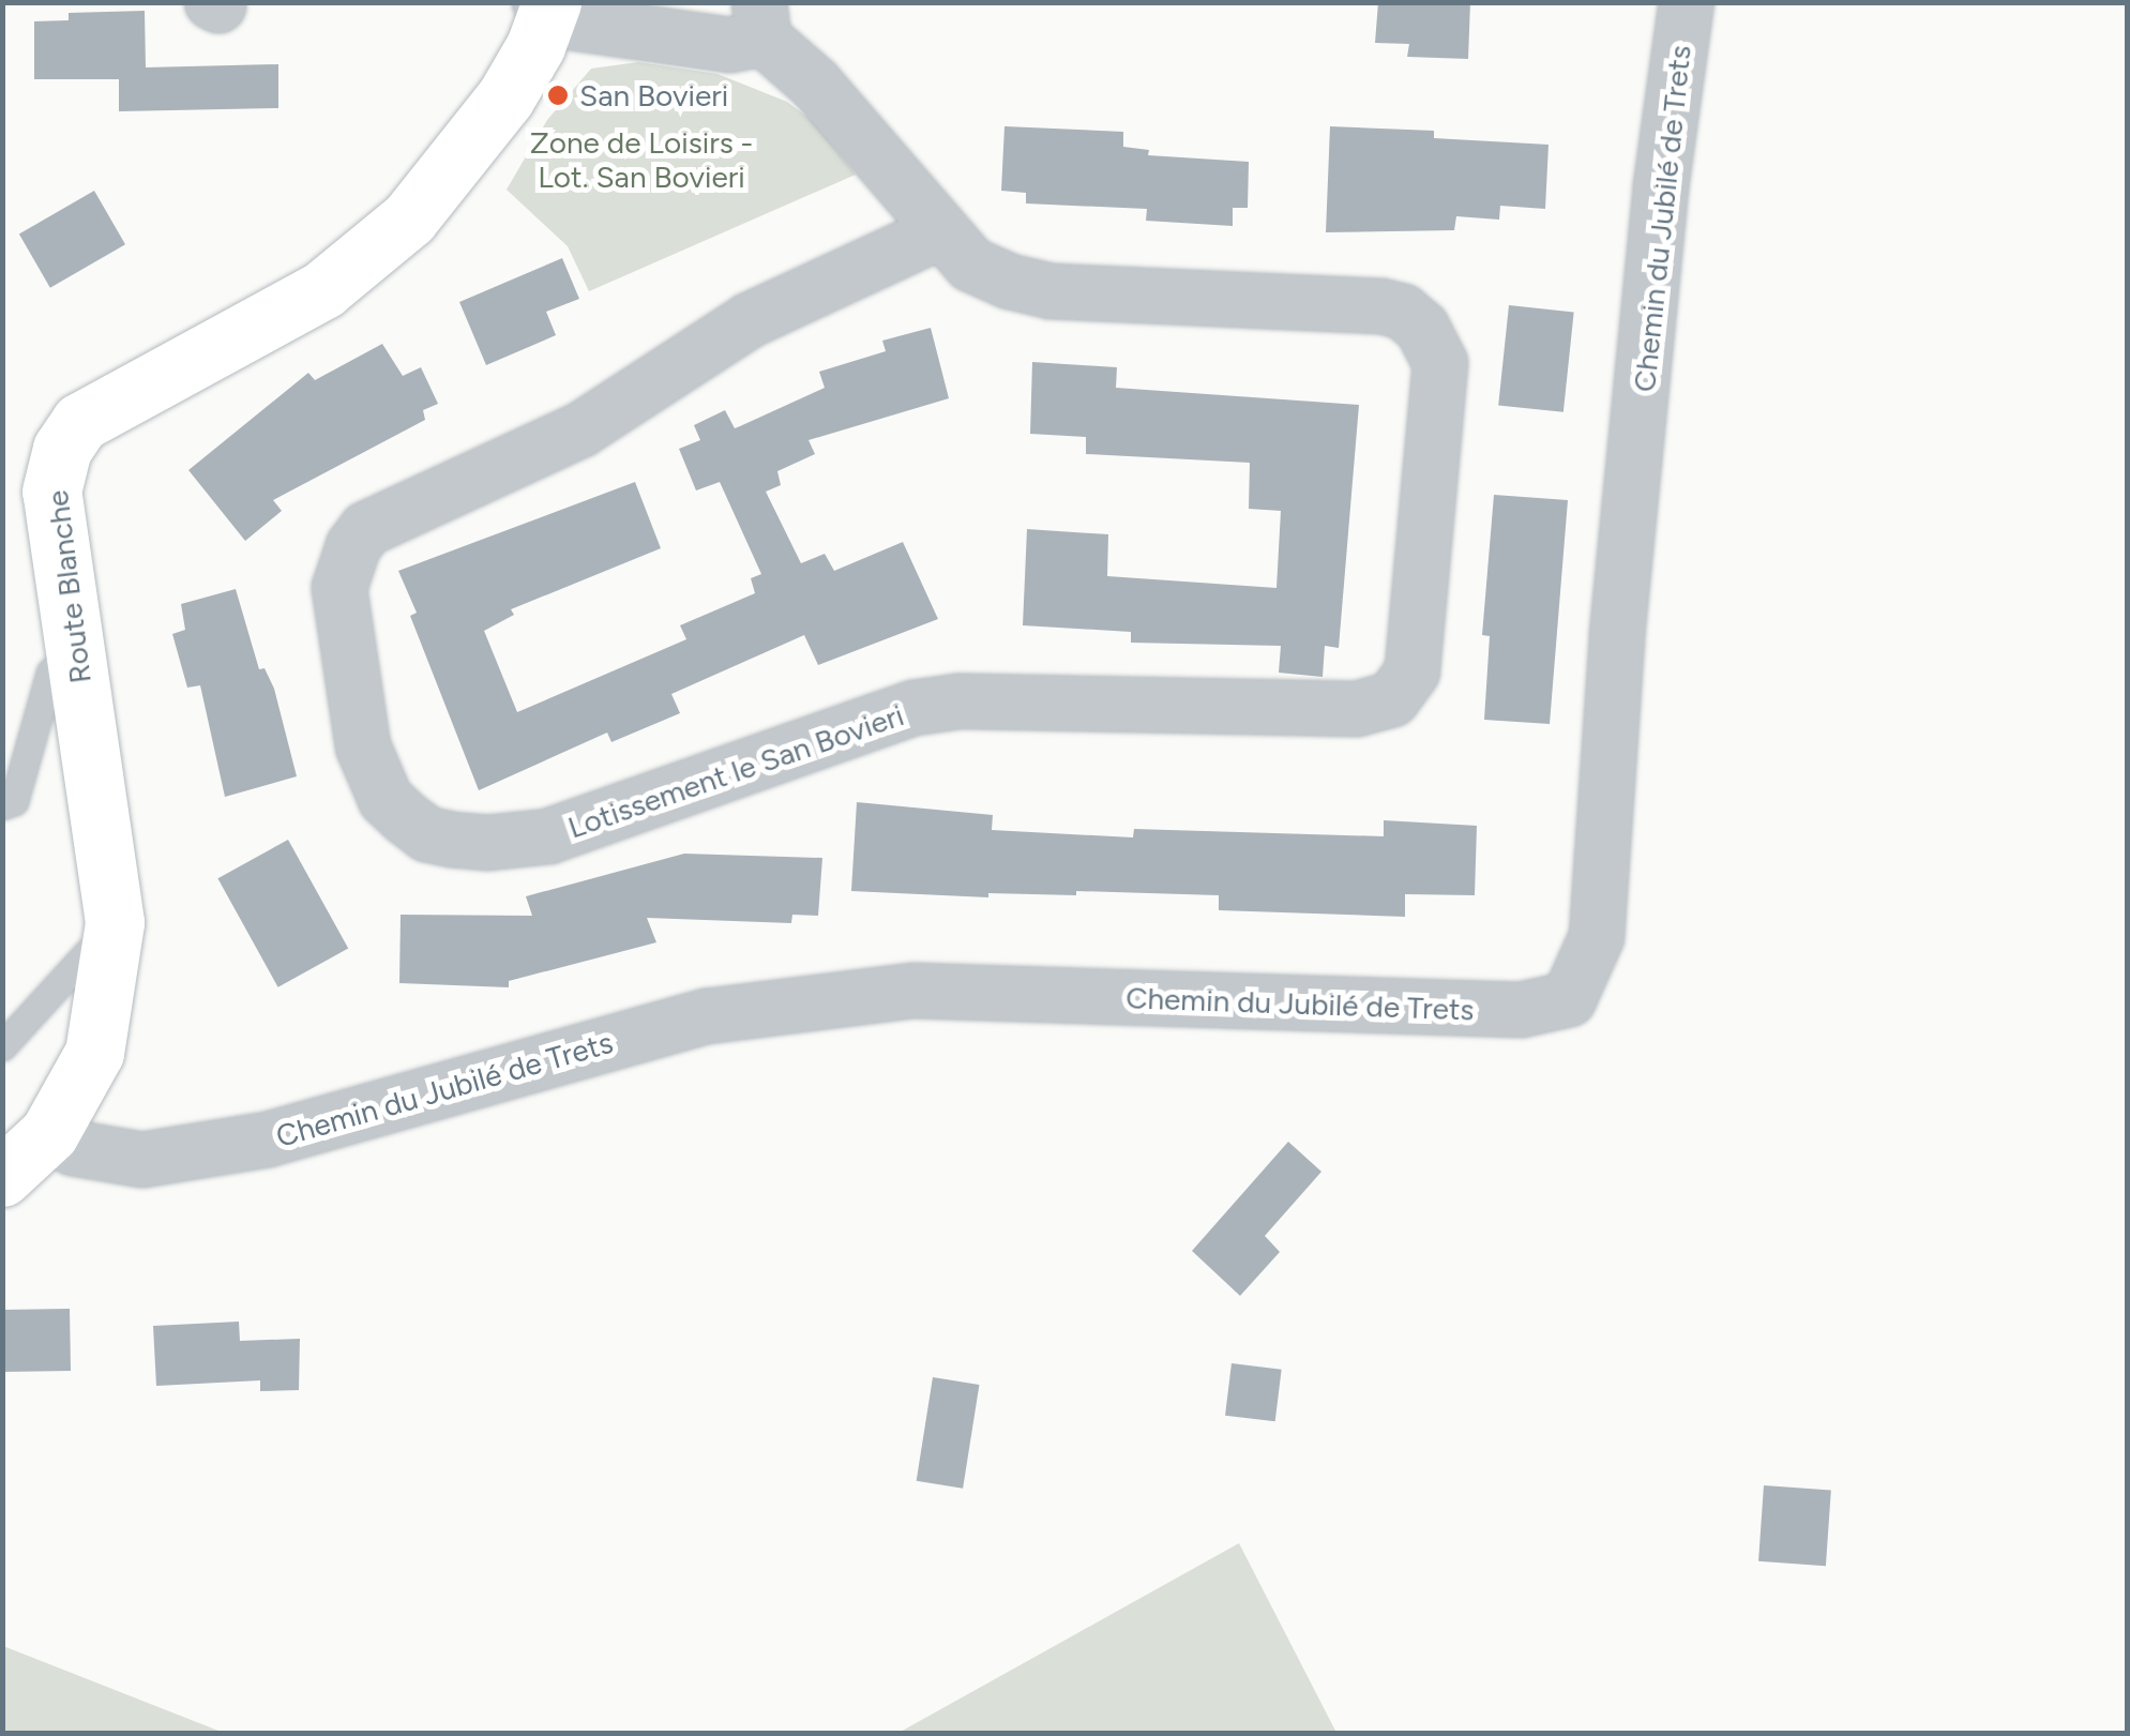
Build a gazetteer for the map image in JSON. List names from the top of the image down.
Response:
{
  "streets": {
    "street": ["Chemin du Jubilé de Trets", "Route Blanche", "Lotissement le San Bovieri"]
  },
  "crossings": [
    ["Chemin du Jubilé de Trets", "Route Blanche"],
    ["Route Blanche", "Lotissement le San Bovieri"]
  ],
  "parks": ["Zone de Loisirs - Lot. San Bovieri"],
  "places": ["San Bovieri"]
}
